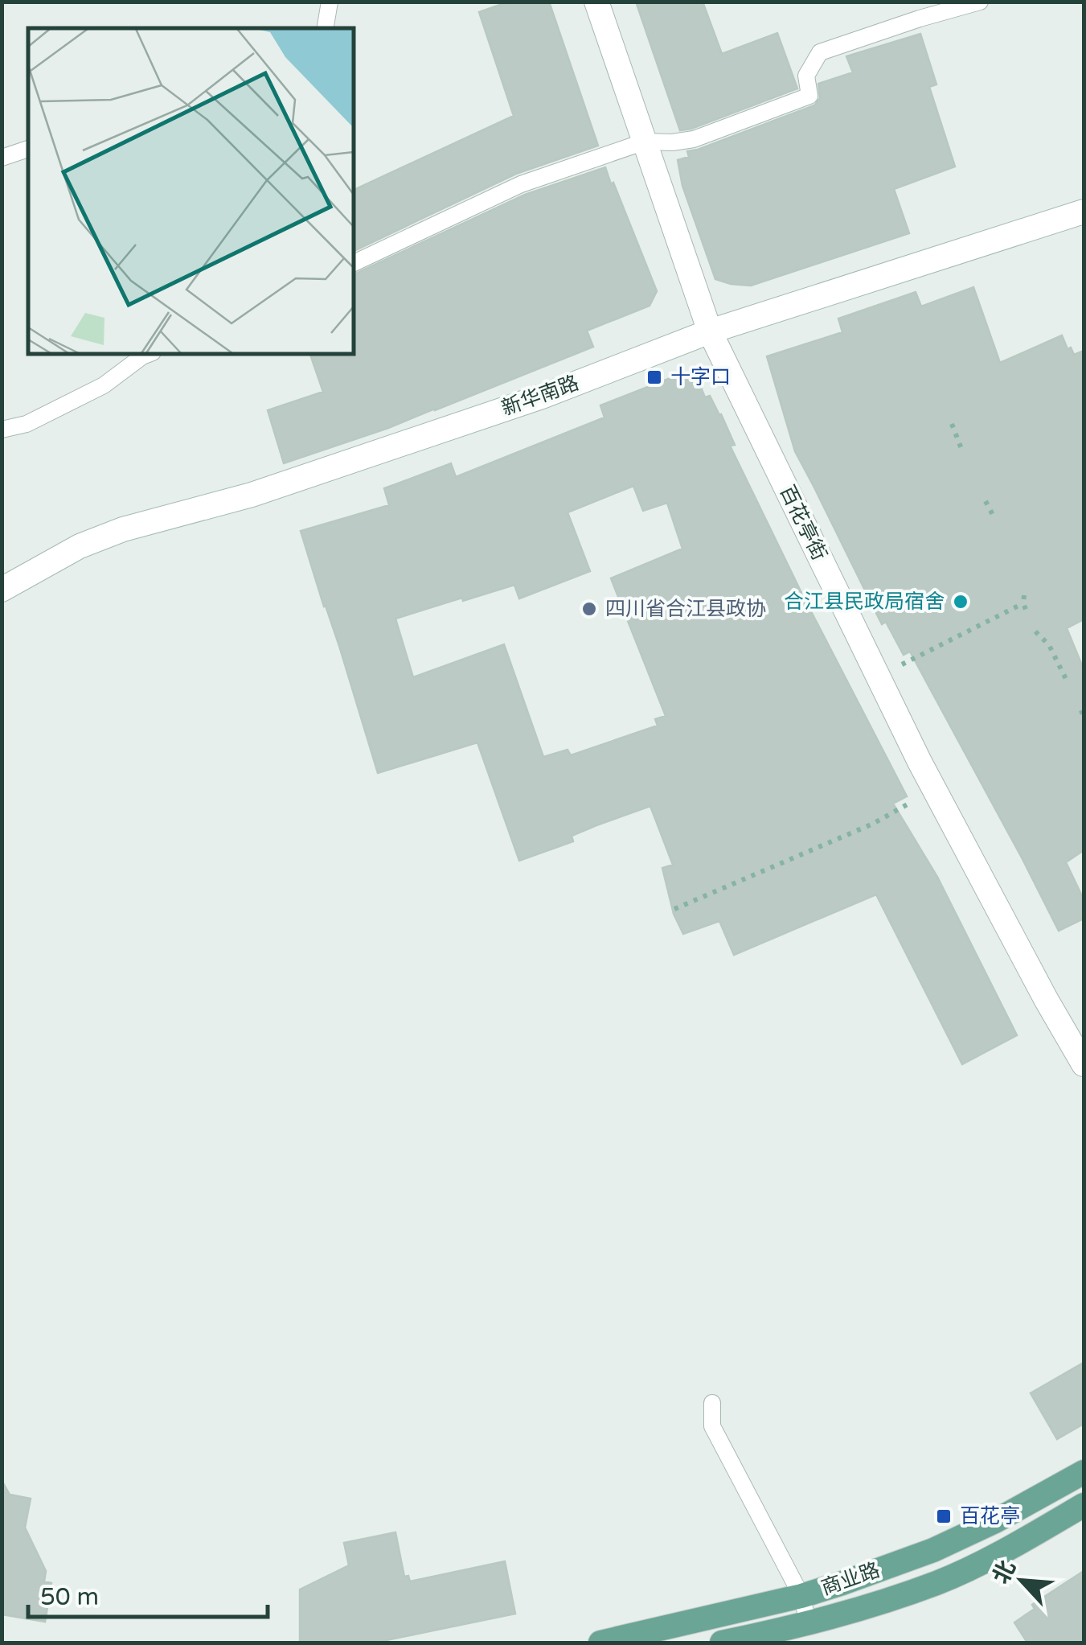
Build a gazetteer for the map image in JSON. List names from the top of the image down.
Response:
{
  "streets": {
    "main road": ["商业路"],
    "street": ["新华南路", "百花亭街"]
  },
  "crossings": [
    ["新华南路", "百花亭街"]
  ],
  "places": {
    "transit": ["十字口", "百花亭"],
    "other": ["合江县民政局宿舍", "四川省合江县政协"]
  },
  "scale_bar": "50 m",
  "north": "top left"
}
